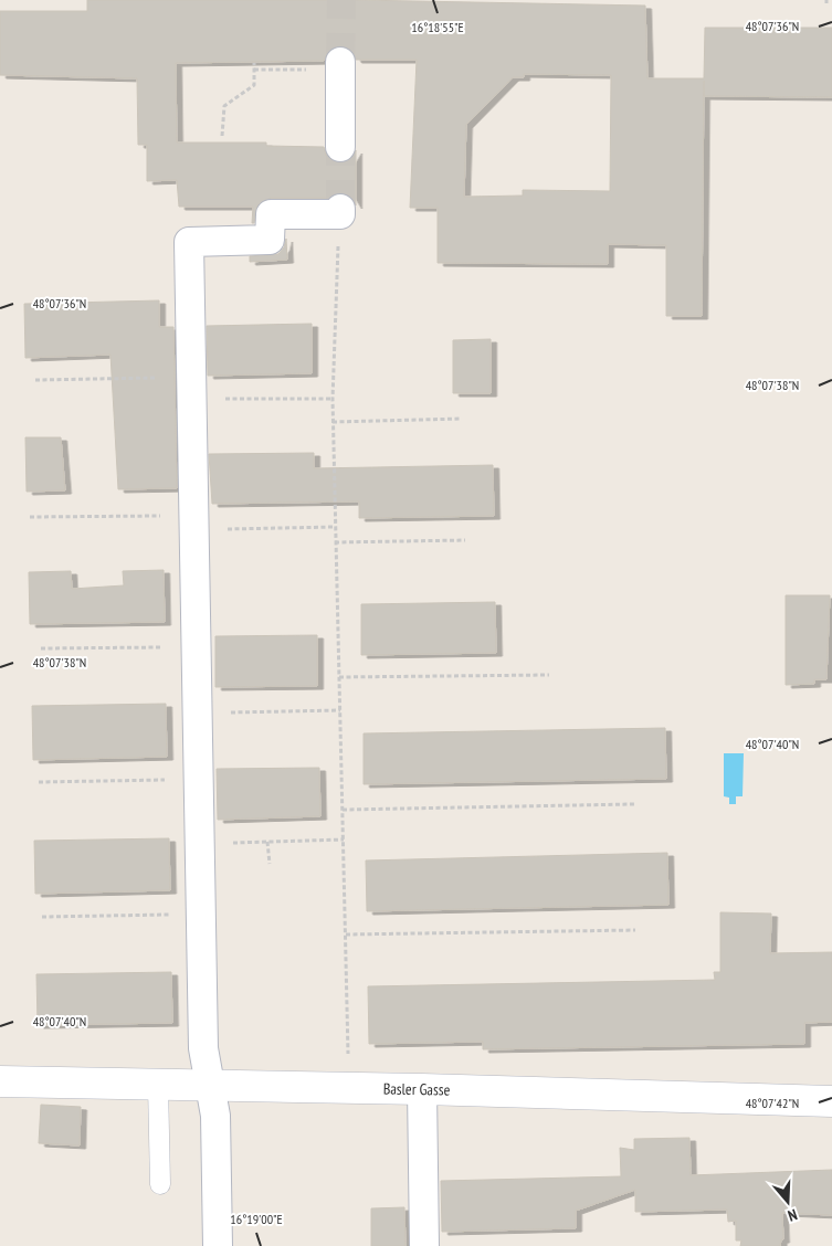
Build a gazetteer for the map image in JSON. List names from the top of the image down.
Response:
{
  "streets": {
    "street": ["Basler Gasse"]
  },
  "north": "bottom",
  "coordinates": [
    "48°07'36\"N",
    "16°18'55\"E",
    "48°07'38\"N",
    "48°07'40\"N",
    "48°07'42\"N",
    "16°19'00\"E"
  ]
}
